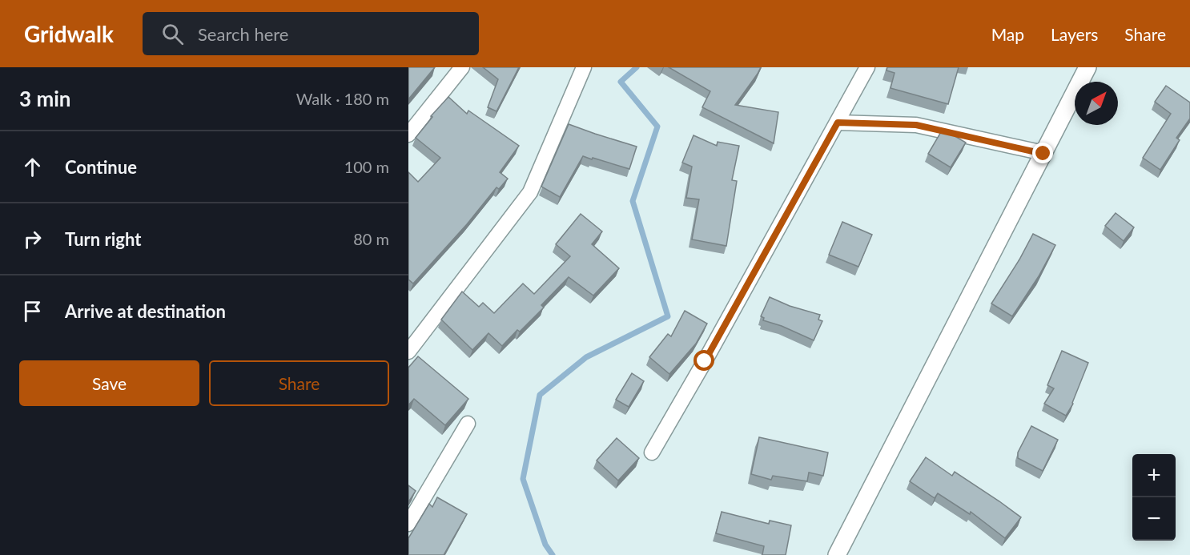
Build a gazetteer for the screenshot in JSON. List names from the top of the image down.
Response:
{
  "north": "top right",
  "page": {
    "header": "Gridwalk",
    "search": "Search here",
    "nav": ["Map", "Layers", "Share"],
    "heading": ["3 min", "Walk · 180 m"],
    "list": [
      ["Continue", "100 m"],
      ["Turn right", "80 m"],
      "Arrive at destination"
    ],
    "buttons": ["Save", "Share"],
    "map_buttons": ["+", "−"]
  }
}
